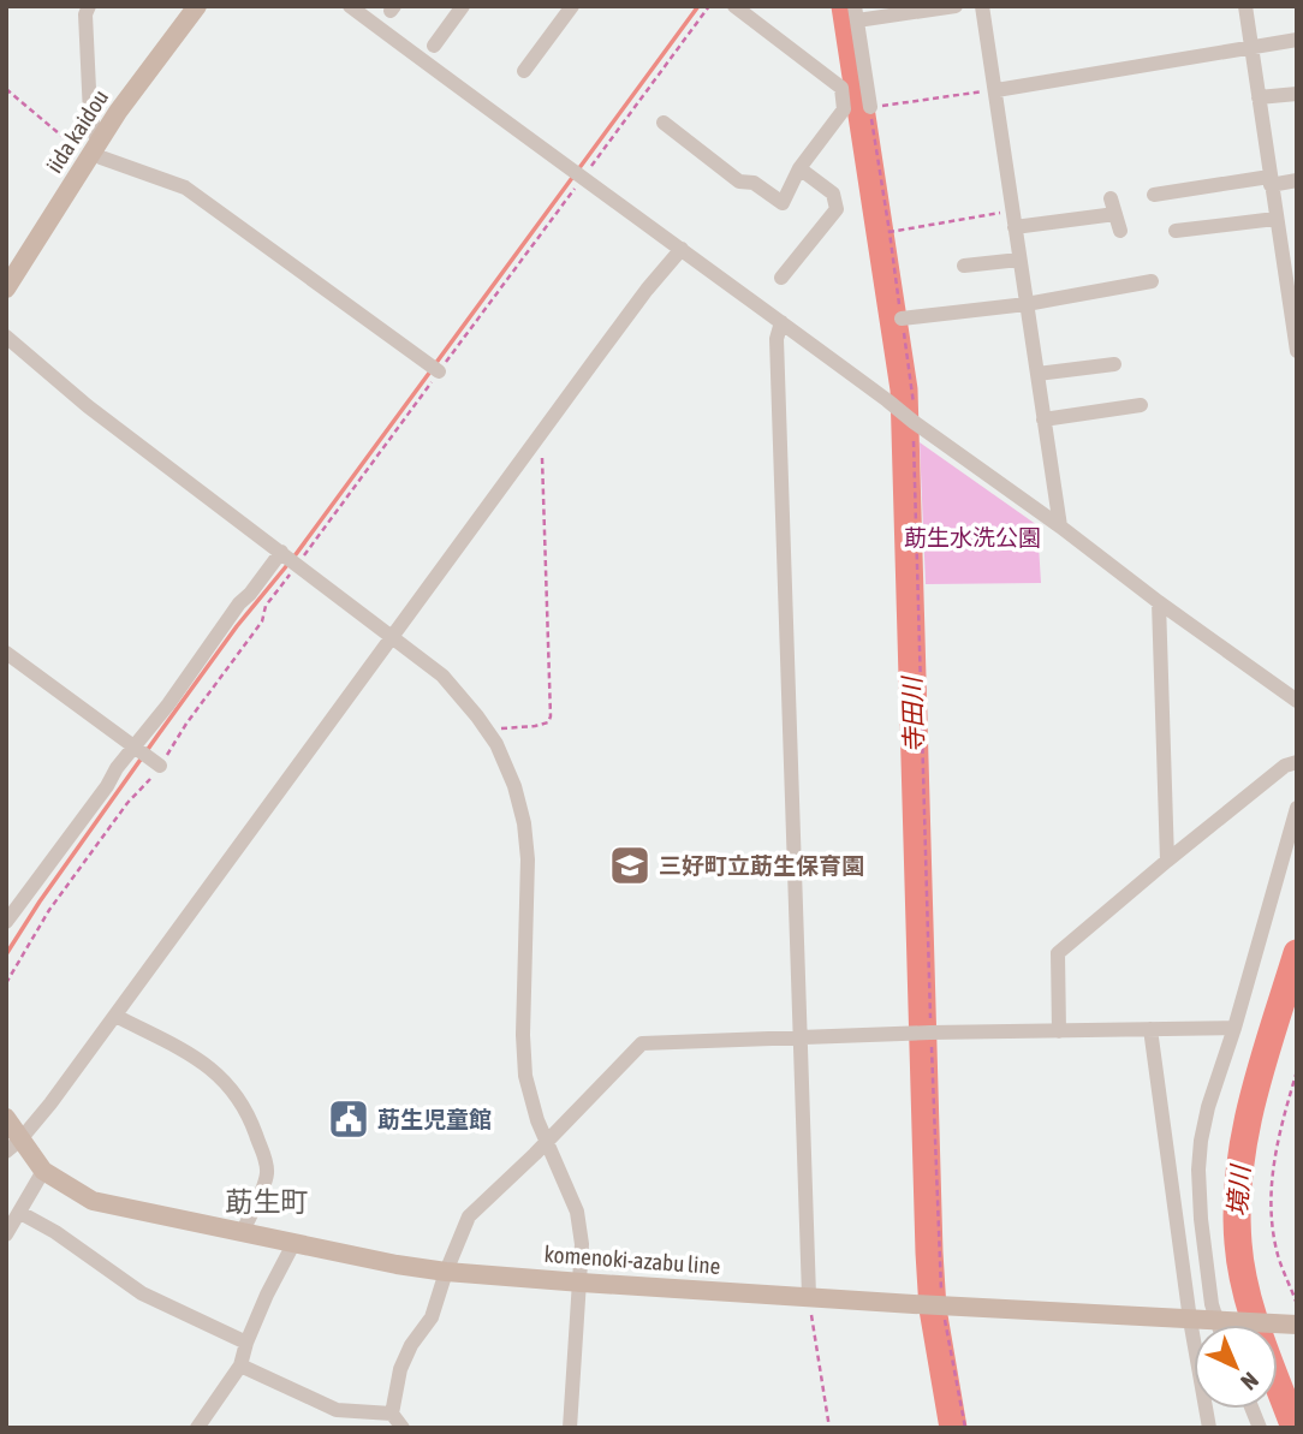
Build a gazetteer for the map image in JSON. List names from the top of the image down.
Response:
{
  "streets": {
    "main road": ["iida kaidou", "komenoki-azabu line"]
  },
  "districts": ["莇生町"],
  "water": ["寺田川", "境川"],
  "parks": ["莇生水洗公園"],
  "places": {
    "school or university": ["三好町立莇生保育園"],
    "public building": ["莇生児童館"]
  },
  "north": "bottom right"
}
